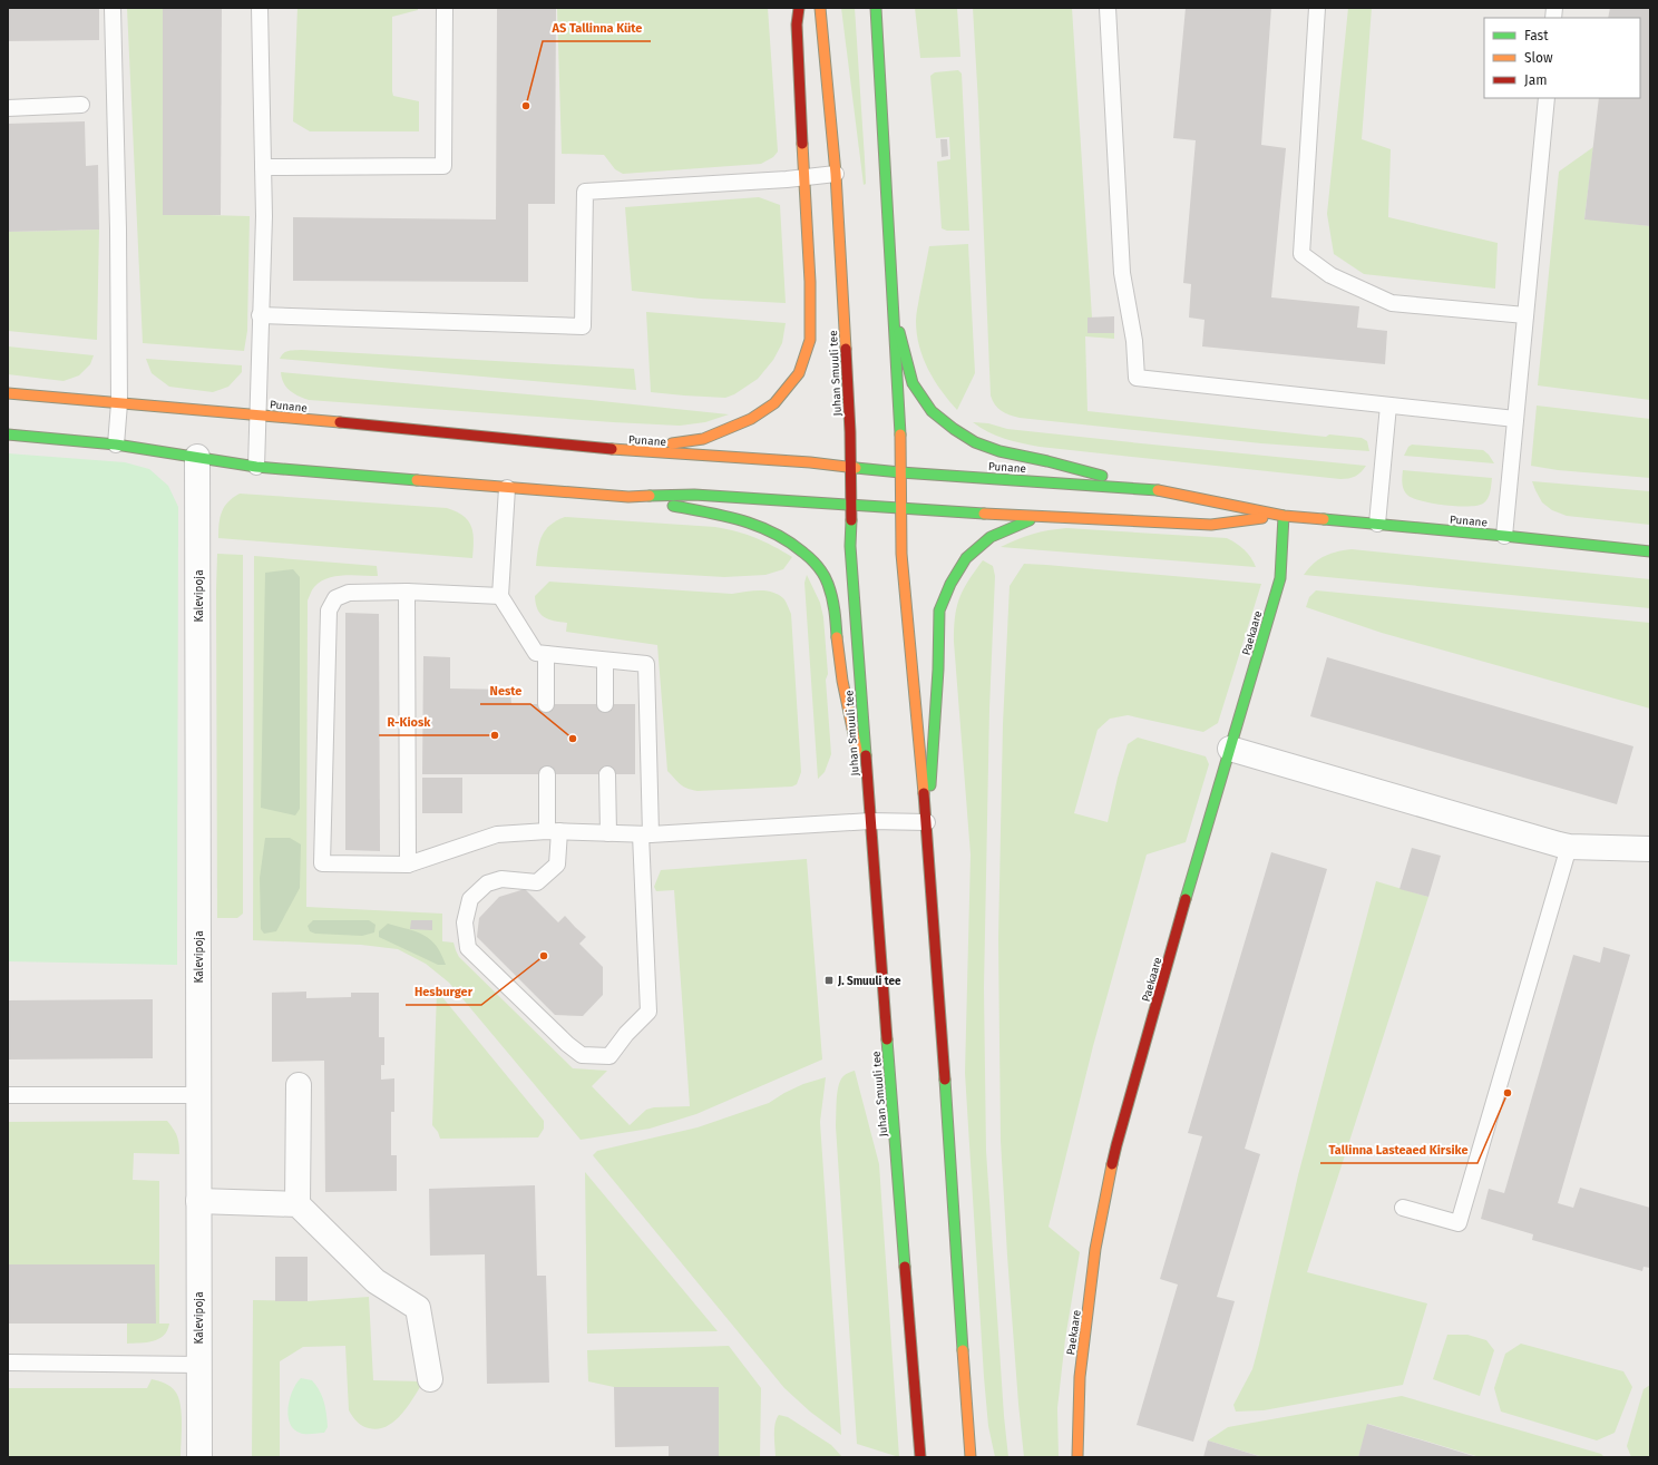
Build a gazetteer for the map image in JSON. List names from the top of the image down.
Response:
{
  "streets": {
    "main road": ["Juhan Smuuli tee", "Punane", "Paekaare"],
    "street": ["Kalevipoja"]
  },
  "crossings": [
    ["Juhan Smuuli tee", "Punane"],
    ["Punane", "Kalevipoja"],
    ["Punane", "Paekaare"]
  ],
  "places": {
    "other": [
      "AS Tallinna Küte",
      "R-Kiosk",
      "Neste",
      "Hesburger",
      "Tallinna Lasteaed Kirsike"
    ],
    "transit": ["J. Smuuli tee"]
  },
  "legend": ["Fast", "Slow", "Jam"]
}
